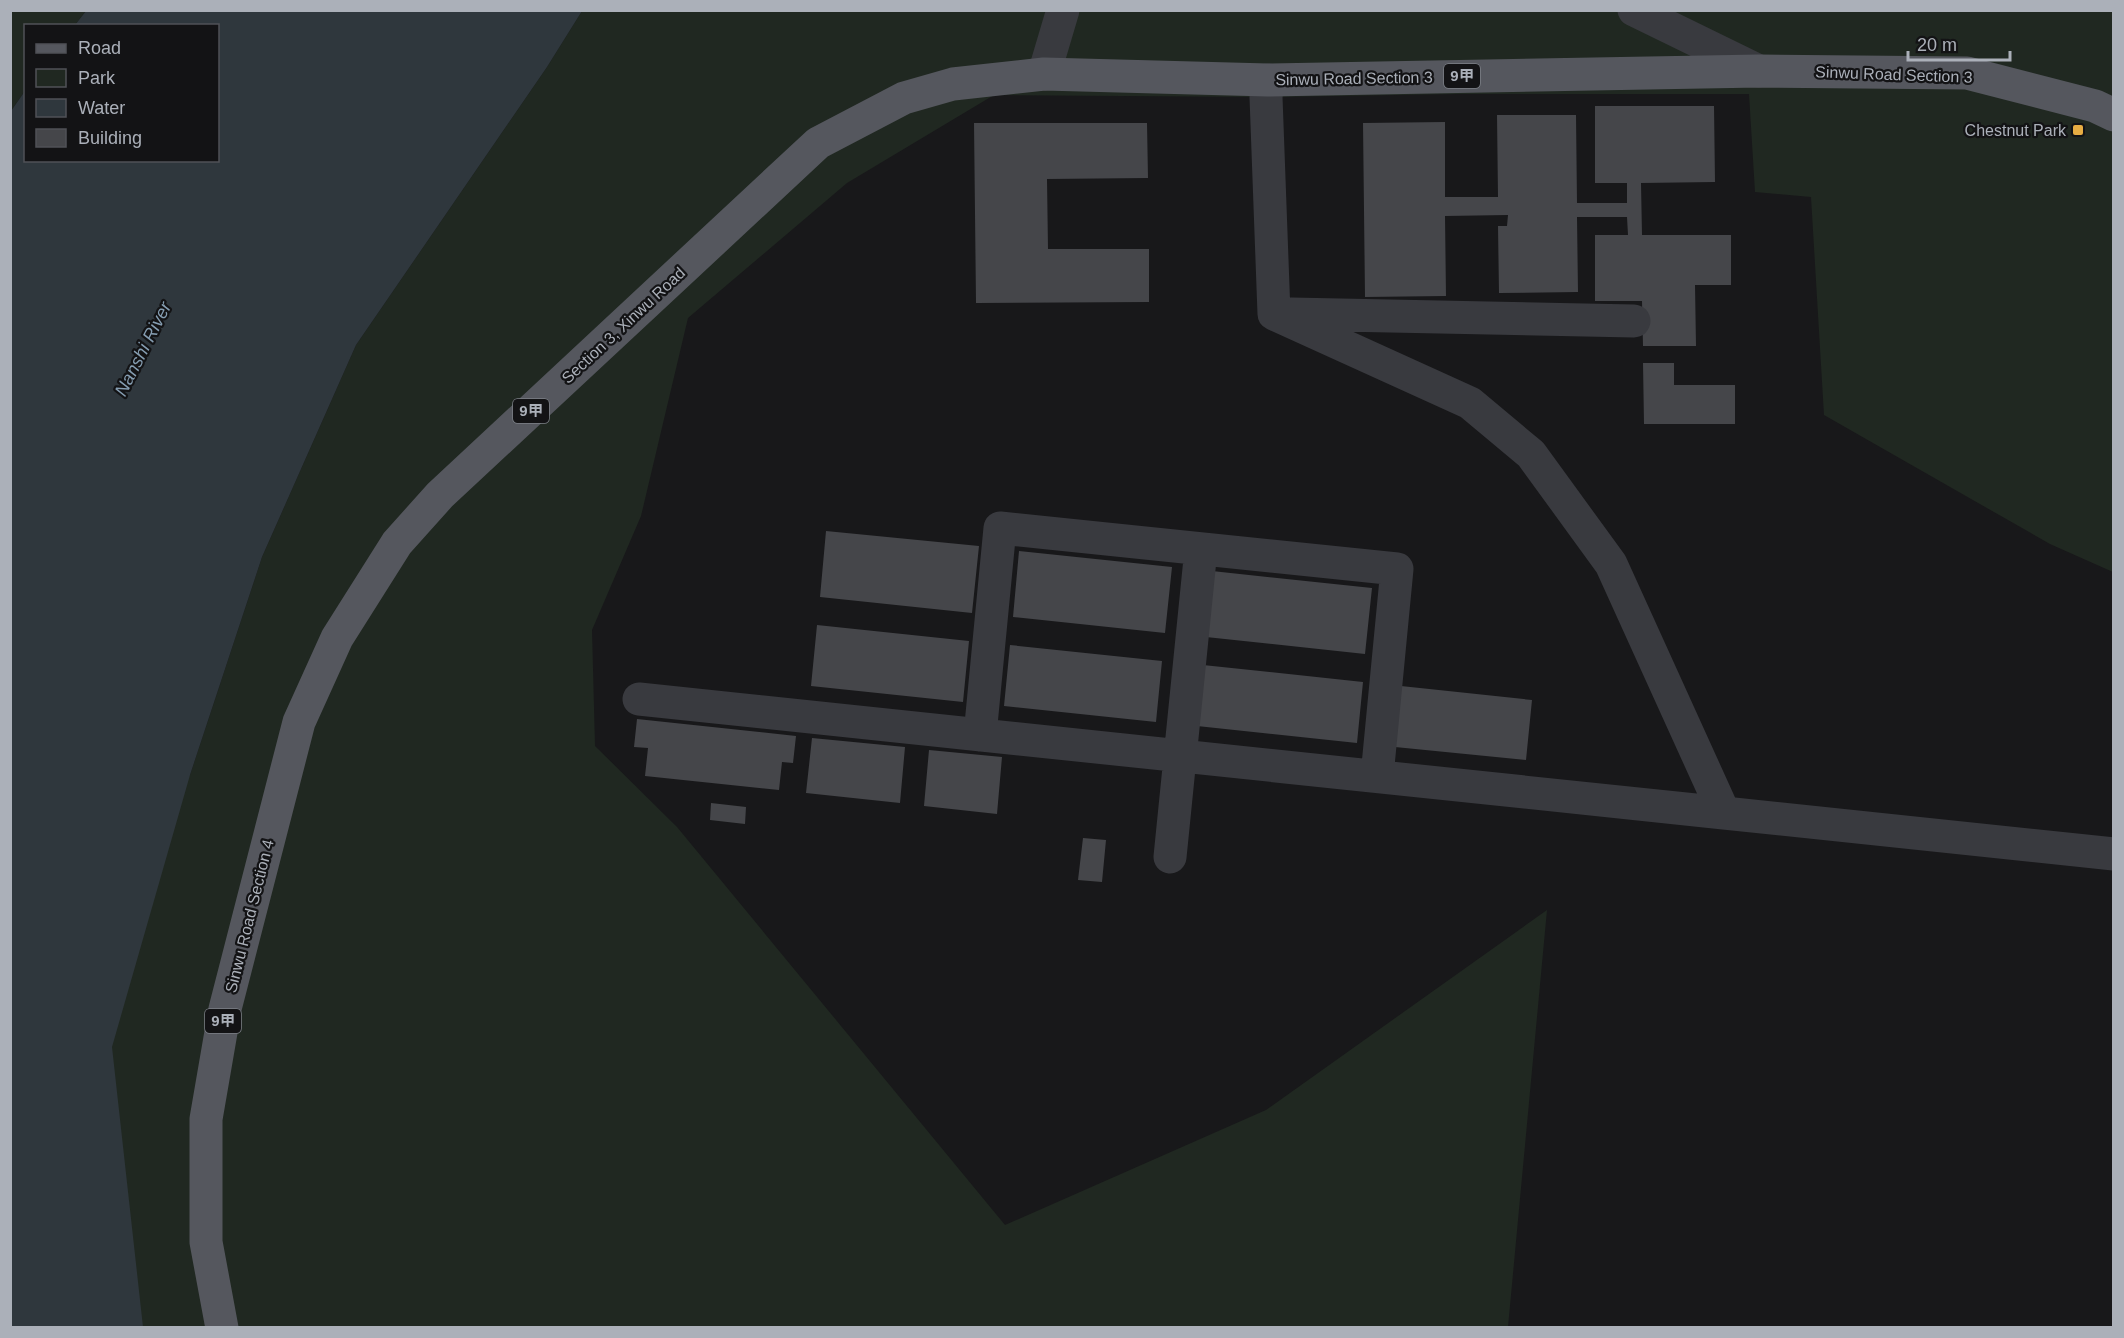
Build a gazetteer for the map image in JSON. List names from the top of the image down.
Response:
{
  "streets": {
    "main road": ["Sinwu Road Section 3", "9甲", "Sinwu Road Section 4"]
  },
  "crossings": [
    ["Sinwu Road Section 3", "Sinwu Road Section 4"]
  ],
  "water": ["Nanshi River"],
  "places": {
    "transit": ["Chestnut Park"]
  },
  "legend": [
    "Road",
    "Park",
    "Water",
    "Building"
  ],
  "scale_bar": "20 m"
}
